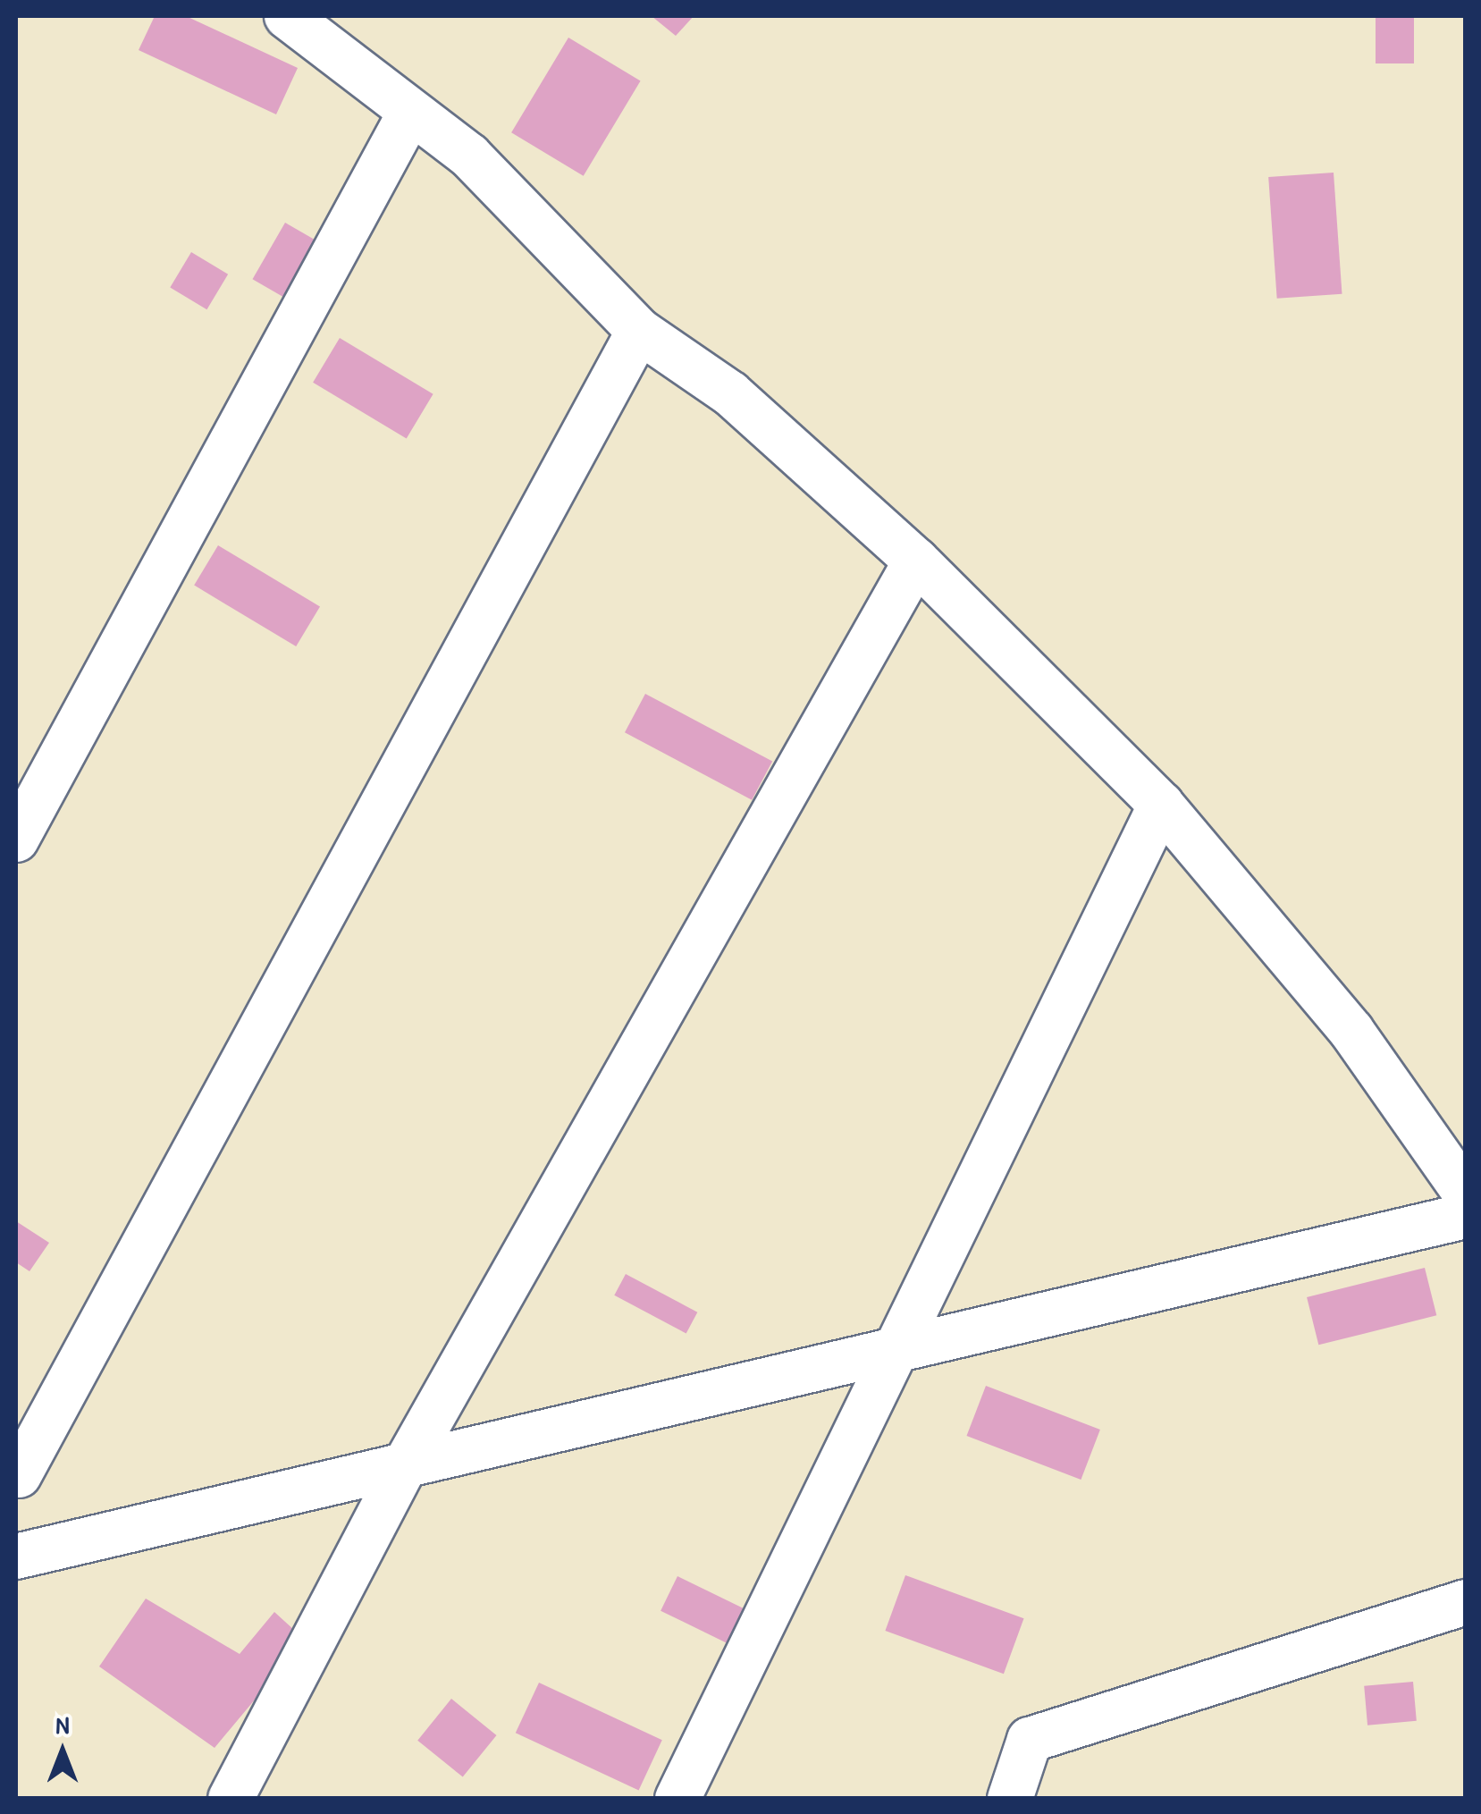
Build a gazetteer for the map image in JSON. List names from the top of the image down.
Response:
{
  "north": "top"
}
